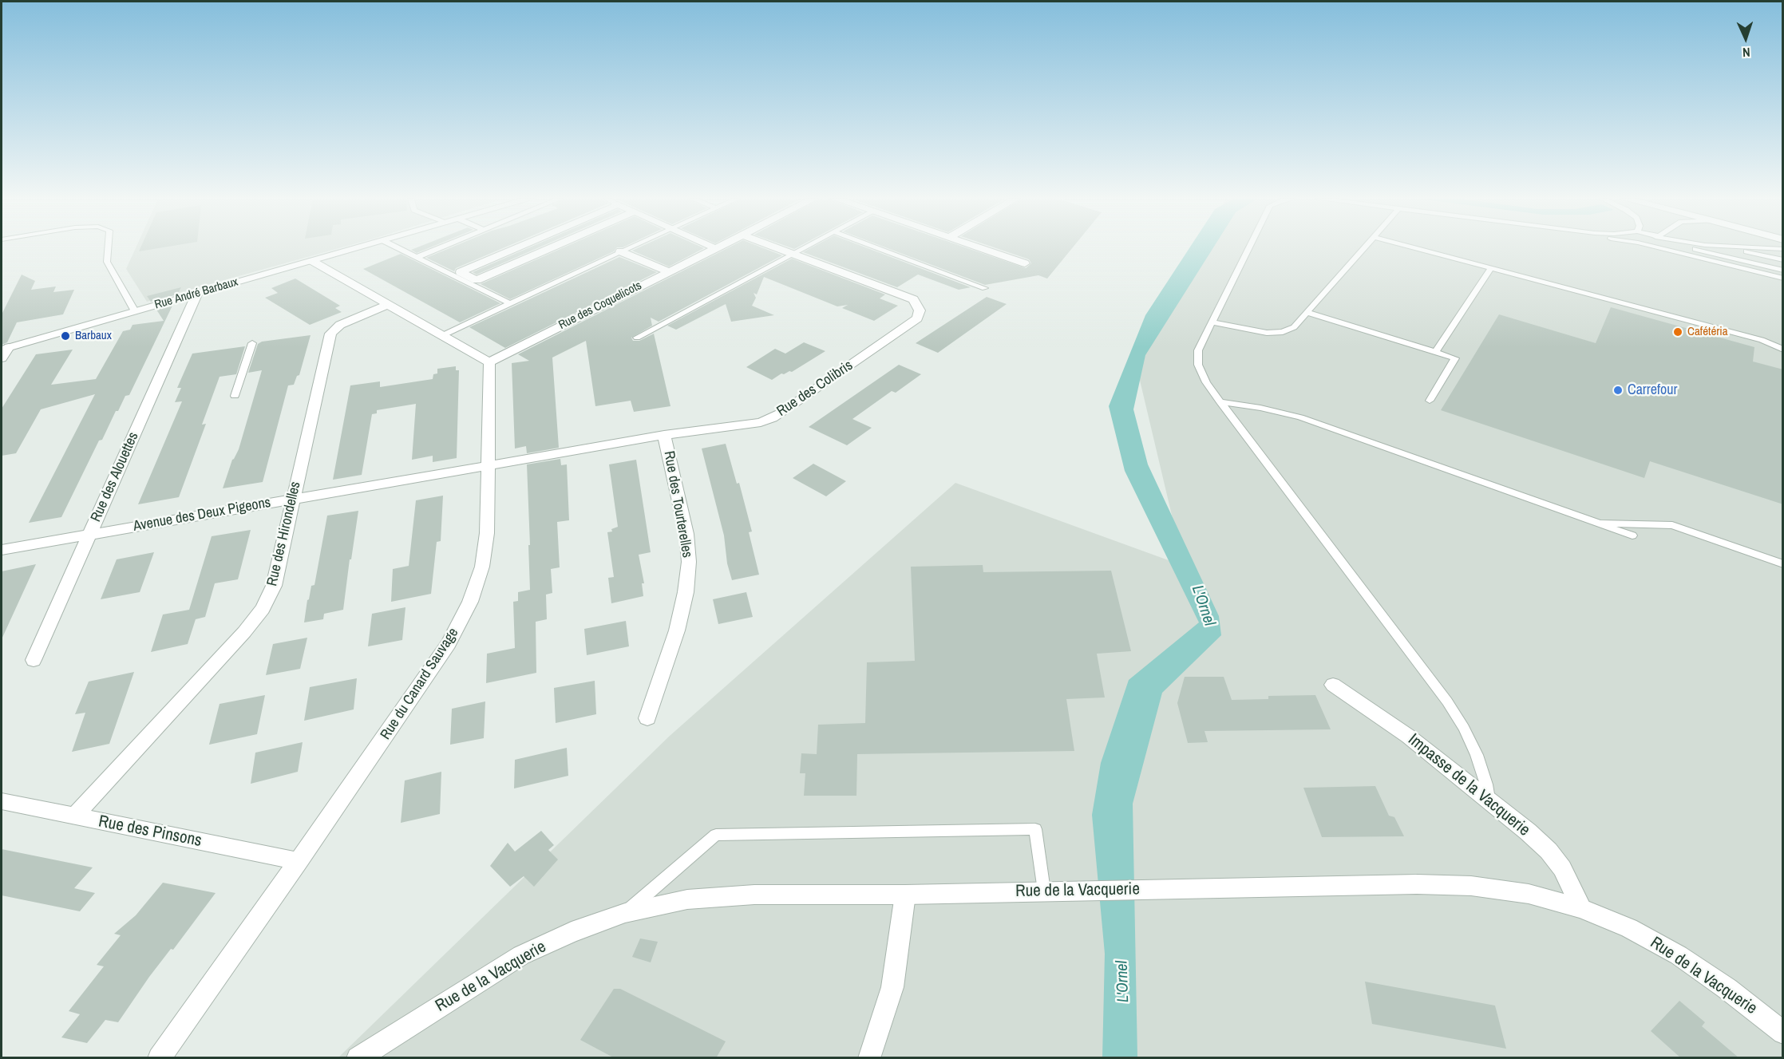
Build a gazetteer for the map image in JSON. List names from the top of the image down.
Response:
{
  "streets": {
    "street": [
      "Rue André Barbaux",
      "Rue des Coquelicots",
      "Rue des Colibris",
      "Rue des Alouettes",
      "Rue des Tourterelles",
      "Avenue des Deux Pigeons",
      "Rue des Hirondelles",
      "Rue du Canard Sauvage",
      "Impasse de la Vacquerie",
      "Rue des Pinsons",
      "Rue de la Vacquerie"
    ]
  },
  "crossings": [
    ["Rue André Barbaux", "Rue des Alouettes"],
    ["Rue des Coquelicots", "Rue du Canard Sauvage"],
    ["Rue des Colibris", "Rue des Tourterelles"],
    ["Rue des Alouettes", "Avenue des Deux Pigeons"],
    ["Rue des Tourterelles", "Avenue des Deux Pigeons"],
    ["Rue des Tourterelles", "Rue du Canard Sauvage"],
    ["Avenue des Deux Pigeons", "Rue des Hirondelles"],
    ["Avenue des Deux Pigeons", "Rue du Canard Sauvage"],
    ["Rue des Hirondelles", "Rue des Pinsons"],
    ["Rue du Canard Sauvage", "Rue des Pinsons"],
    ["Impasse de la Vacquerie", "Rue de la Vacquerie"]
  ],
  "water": ["L'Ornel"],
  "places": ["Cafétéria", "Barbaux", "Carrefour"],
  "north": "bottom"
}
